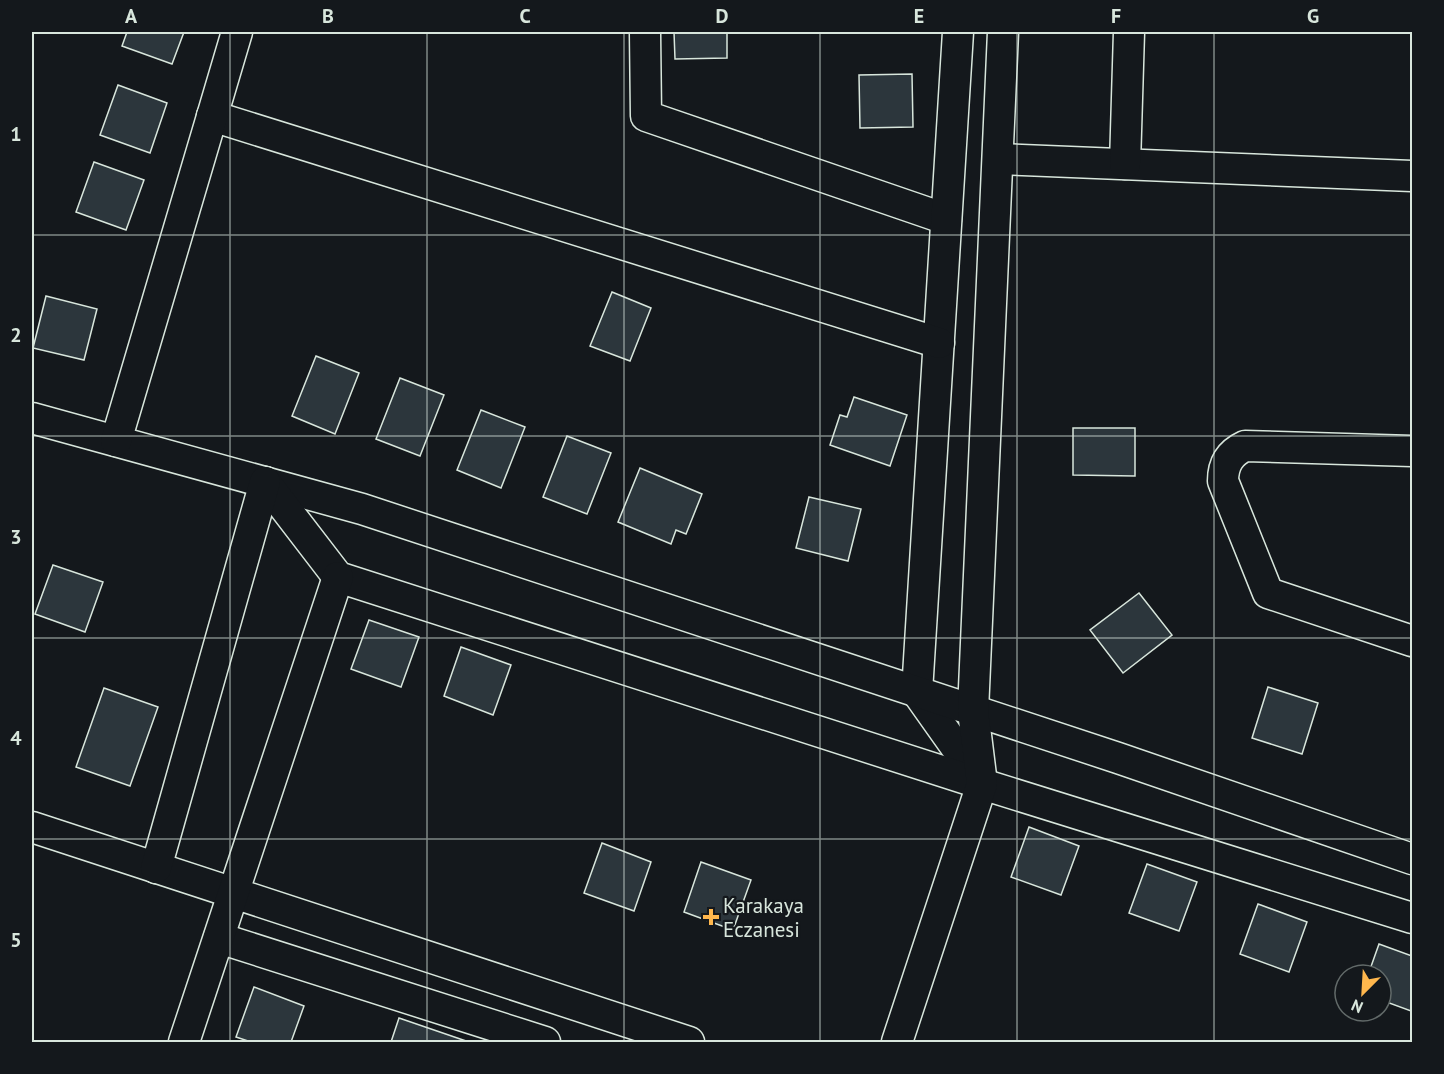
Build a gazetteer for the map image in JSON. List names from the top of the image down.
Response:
{
  "places": {
    "health": ["Karakaya Eczanesi"]
  },
  "north": "bottom left",
  "grid": {
    "columns": [
      "A",
      "B",
      "C",
      "D",
      "E",
      "F",
      "G"
    ],
    "rows": [
      "1",
      "2",
      "3",
      "4",
      "5"
    ]
  }
}
